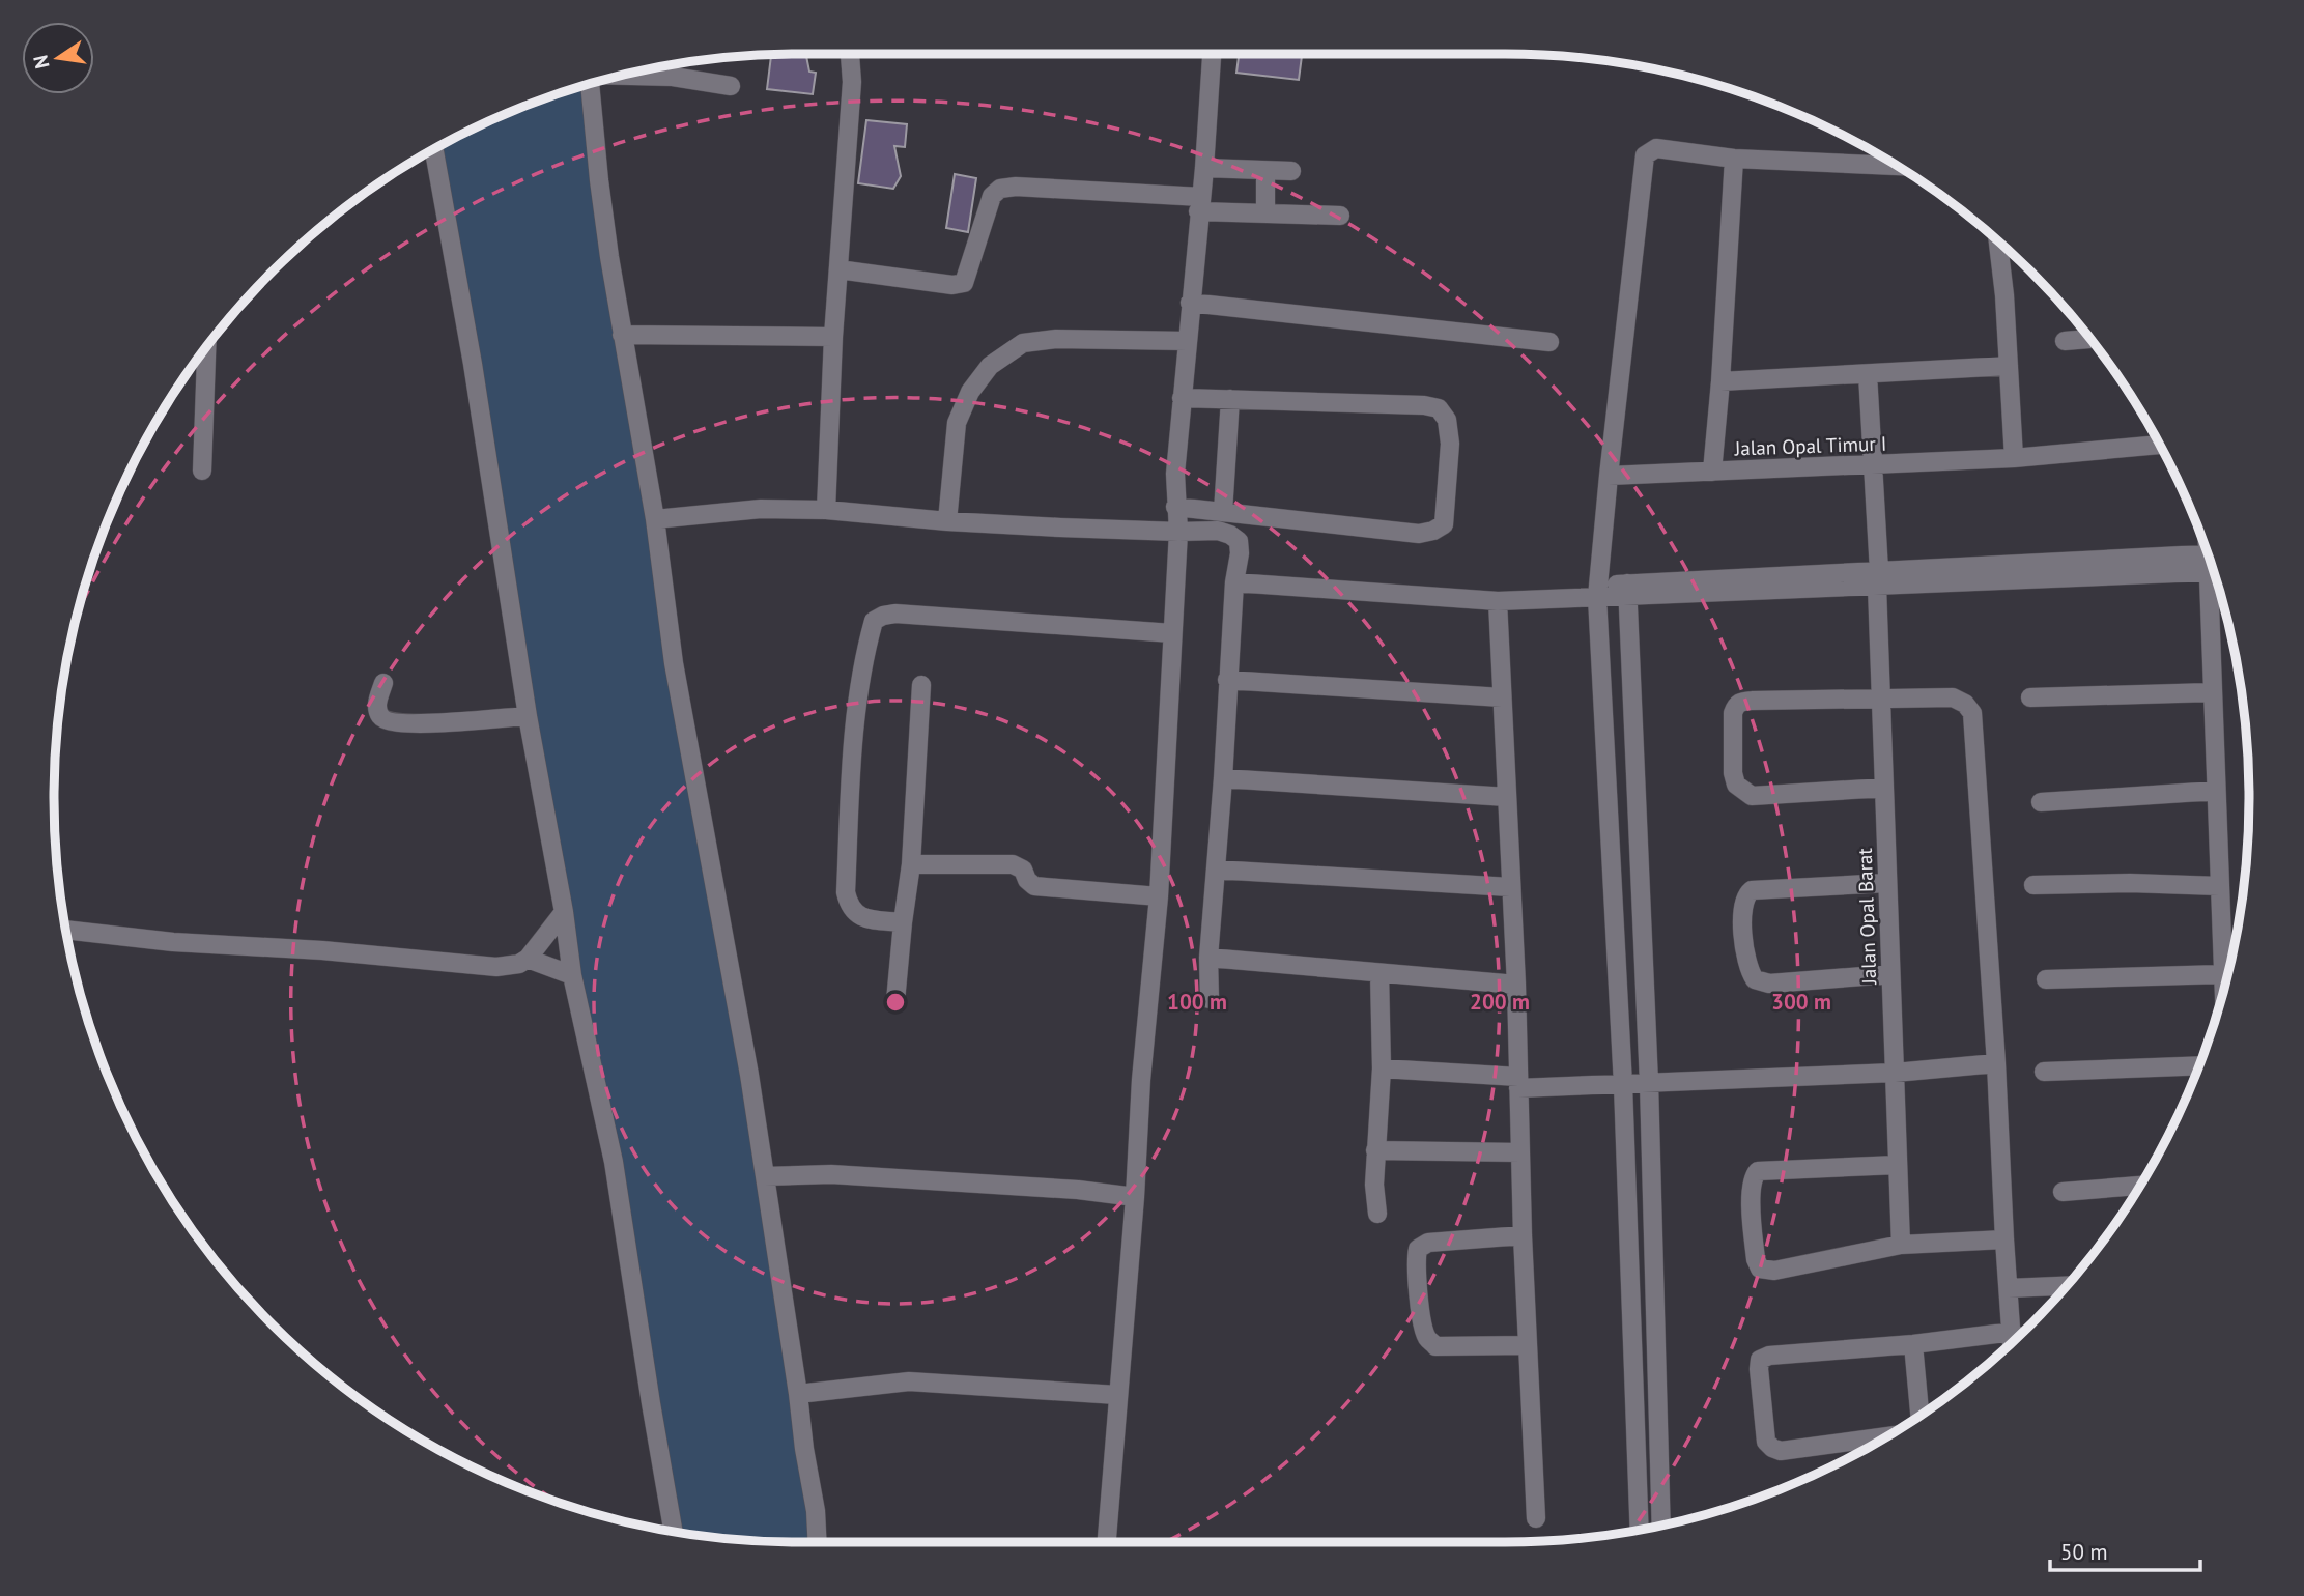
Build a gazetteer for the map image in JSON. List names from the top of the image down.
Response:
{
  "streets": {
    "street": ["Jalan Opal Timur I", "Jalan Opal Barat"]
  },
  "crossings": [
    ["Jalan Opal Timur I", "Jalan Opal Barat"]
  ],
  "scale_bar": "50 m",
  "north": "left",
  "rings": ["100 m", "200 m", "300 m"]
}
